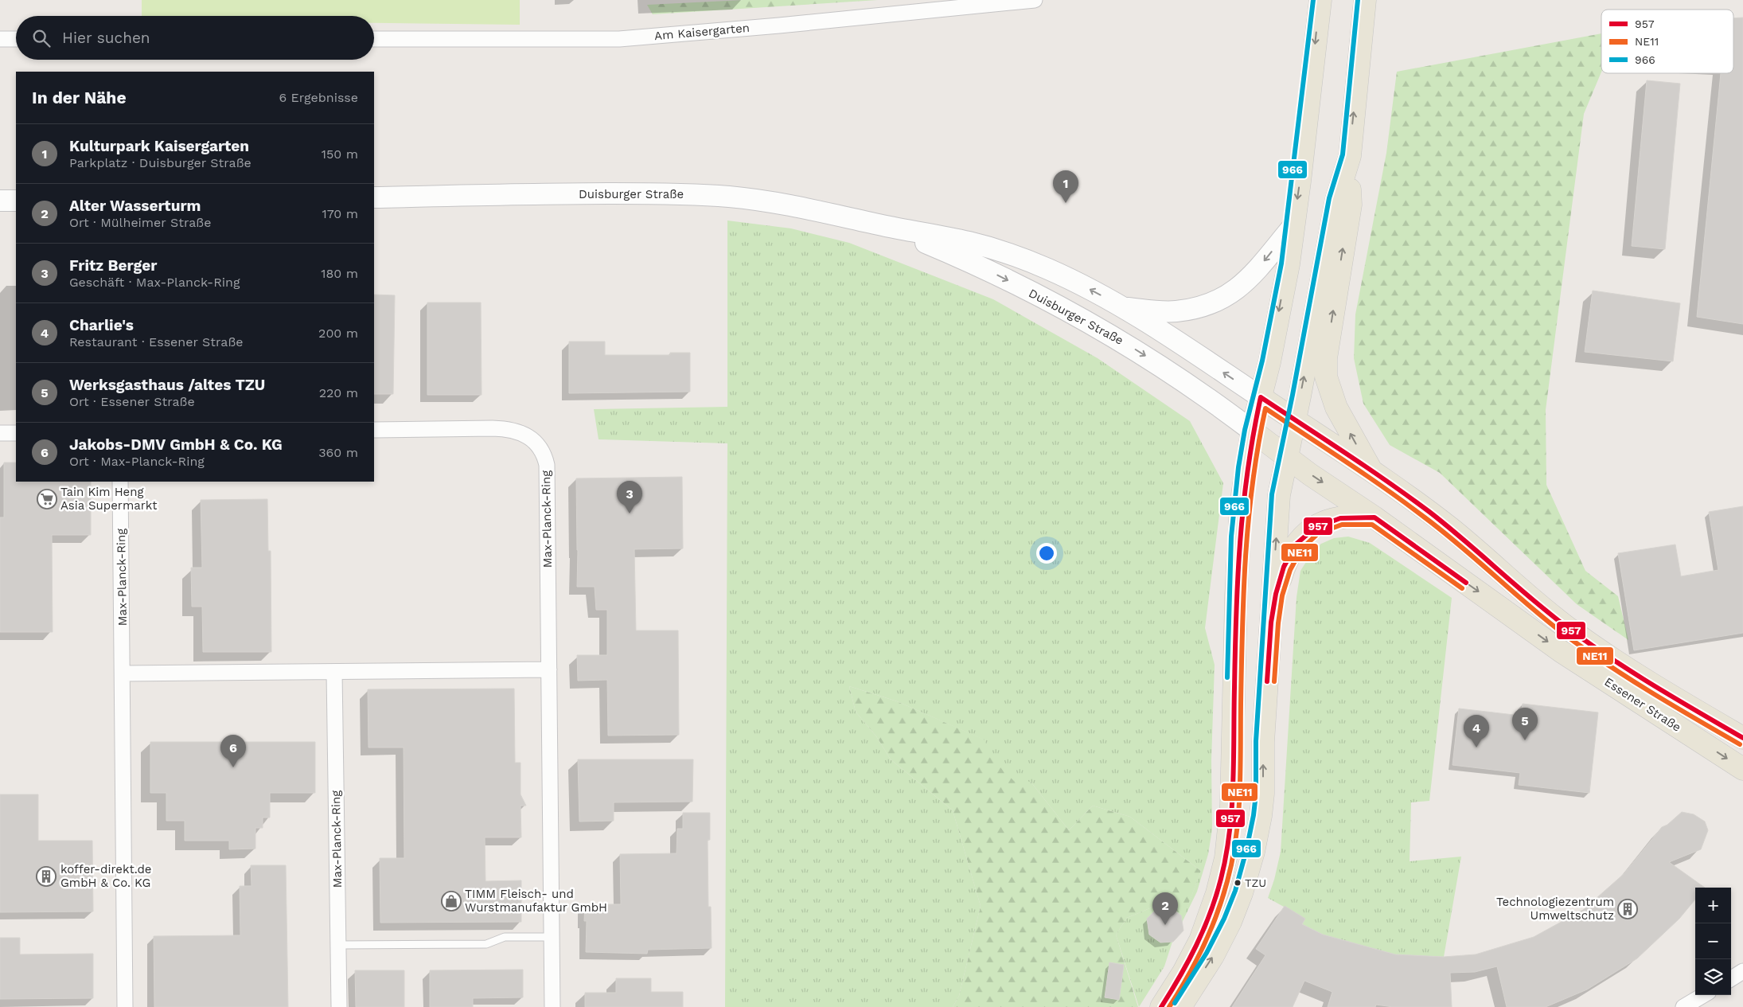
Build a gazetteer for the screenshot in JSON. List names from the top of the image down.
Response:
{
  "streets": {
    "main road": ["Duisburger Straße", "Essener Straße"],
    "street": ["Am Kaisergarten", "Max-Planck-Ring"]
  },
  "crossings": [
    ["Duisburger Straße", "Essener Straße"]
  ],
  "places": {
    "supermarket": ["Tain Kim Heng Asia Supermarkt"],
    "building": ["koffer-direkt.de GmbH & Co. KG", "Technologiezentrum Umweltschutz"],
    "other": ["TZU"],
    "shop": ["TIMM Fleisch- und Wurstmanufaktur GmbH"]
  },
  "lines": ["transit line 966", "transit line 957", "transit line NE11"],
  "legend": ["957", "NE11", "966"],
  "page": {
    "search": "Hier suchen",
    "heading": ["In der Nähe", "6 Ergebnisse"],
    "list": [
      {
        "mark": "1",
        "name": "Kulturpark Kaisergarten",
        "note": "Parkplatz · Duisburger Straße",
        "value": "150 m"
      },
      {
        "mark": "2",
        "name": "Alter Wasserturm",
        "note": "Ort · Mülheimer Straße",
        "value": "170 m"
      },
      {
        "mark": "3",
        "name": "Fritz Berger",
        "note": "Geschäft · Max-Planck-Ring",
        "value": "180 m"
      },
      {
        "mark": "4",
        "name": "Charlie's",
        "note": "Restaurant · Essener Straße",
        "value": "200 m"
      },
      {
        "mark": "5",
        "name": "Werksgasthaus /altes TZU",
        "note": "Ort · Essener Straße",
        "value": "220 m"
      },
      {
        "mark": "6",
        "name": "Jakobs-DMV GmbH & Co. KG",
        "note": "Ort · Max-Planck-Ring",
        "value": "360 m"
      }
    ],
    "pins": [
      "1",
      "3",
      "5",
      "4",
      "6",
      "2"
    ],
    "map_buttons": ["+", "−"]
  }
}
